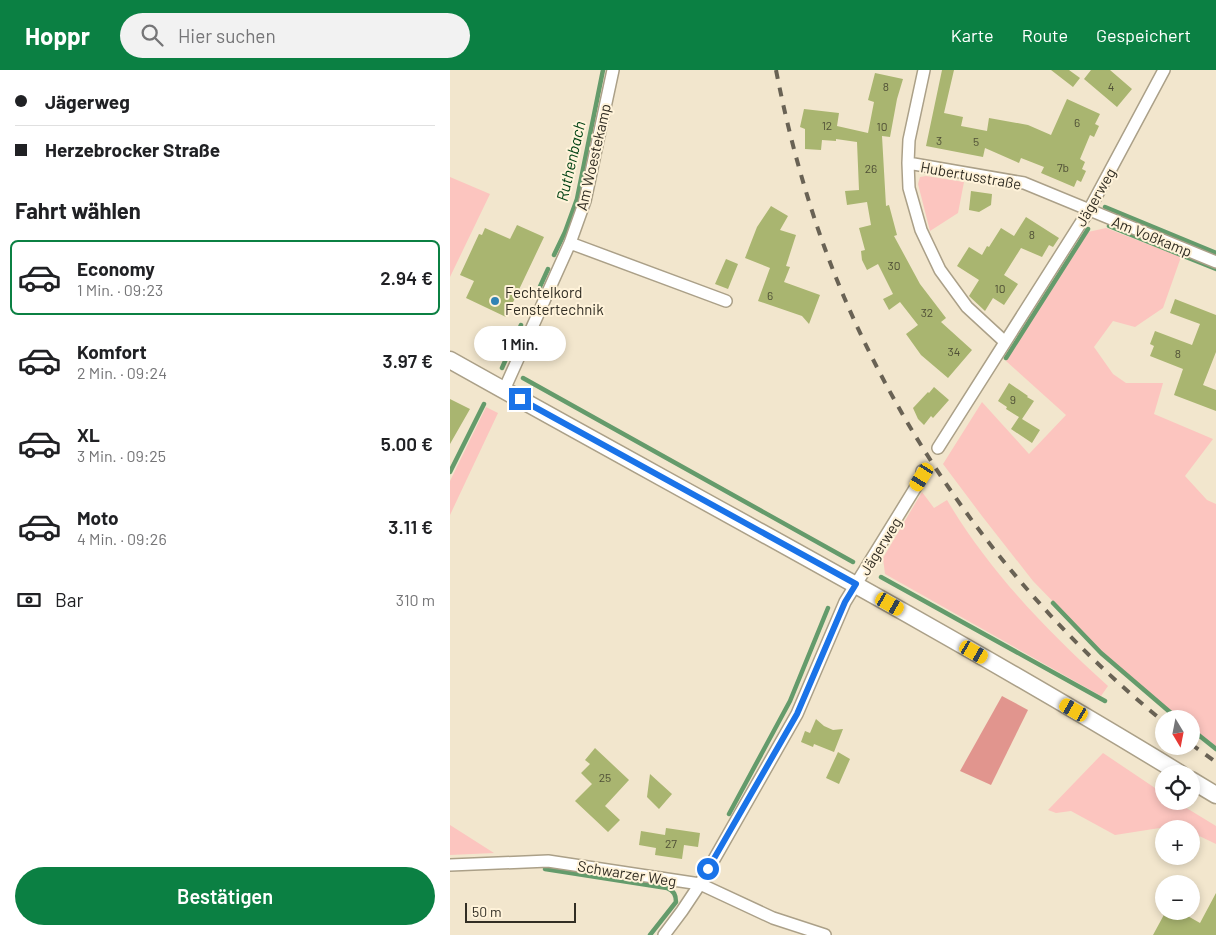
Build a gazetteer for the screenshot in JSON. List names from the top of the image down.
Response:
{
  "streets": {
    "street": [
      "Am Woestekamp",
      "Hubertusstraße",
      "Jägerweg",
      "Am Voßkamp",
      "Schwarzer Weg"
    ]
  },
  "crossings": [
    ["Hubertusstraße", "Jägerweg"],
    ["Hubertusstraße", "Am Voßkamp"],
    ["Jägerweg", "Am Voßkamp"],
    ["Jägerweg", "Schwarzer Weg"]
  ],
  "water": ["Ruthenbach"],
  "places": ["Fechtelkord Fenstertechnik"],
  "house_numbers": [
    "8",
    "4",
    "6",
    "12",
    "10",
    "3",
    "5",
    "7b",
    "26",
    "8",
    "30",
    "10",
    "6",
    "32",
    "34",
    "8",
    "9",
    "25",
    "27"
  ],
  "scale_bar": "50 m",
  "north": "bottom",
  "page": {
    "header": "Hoppr",
    "search": "Hier suchen",
    "nav": ["Karte", "Route", "Gespeichert"],
    "banner": ["Jägerweg", "Herzebrocker Straße"],
    "heading": "Fahrt wählen",
    "list": [
      {
        "name": "Economy",
        "note": "1 Min. · 09:23",
        "value": "2.94 €"
      },
      {
        "name": "Komfort",
        "note": "2 Min. · 09:24",
        "value": "3.97 €"
      },
      {
        "name": "XL",
        "note": "3 Min. · 09:25",
        "value": "5.00 €"
      },
      {
        "name": "Moto",
        "note": "4 Min. · 09:26",
        "value": "3.11 €"
      }
    ],
    "bubble": "1 Min.",
    "pay": ["Bar", "310 m"],
    "map_buttons": ["+", "−"],
    "buttons": "Bestätigen",
    "scale": "50 m"
  }
}
